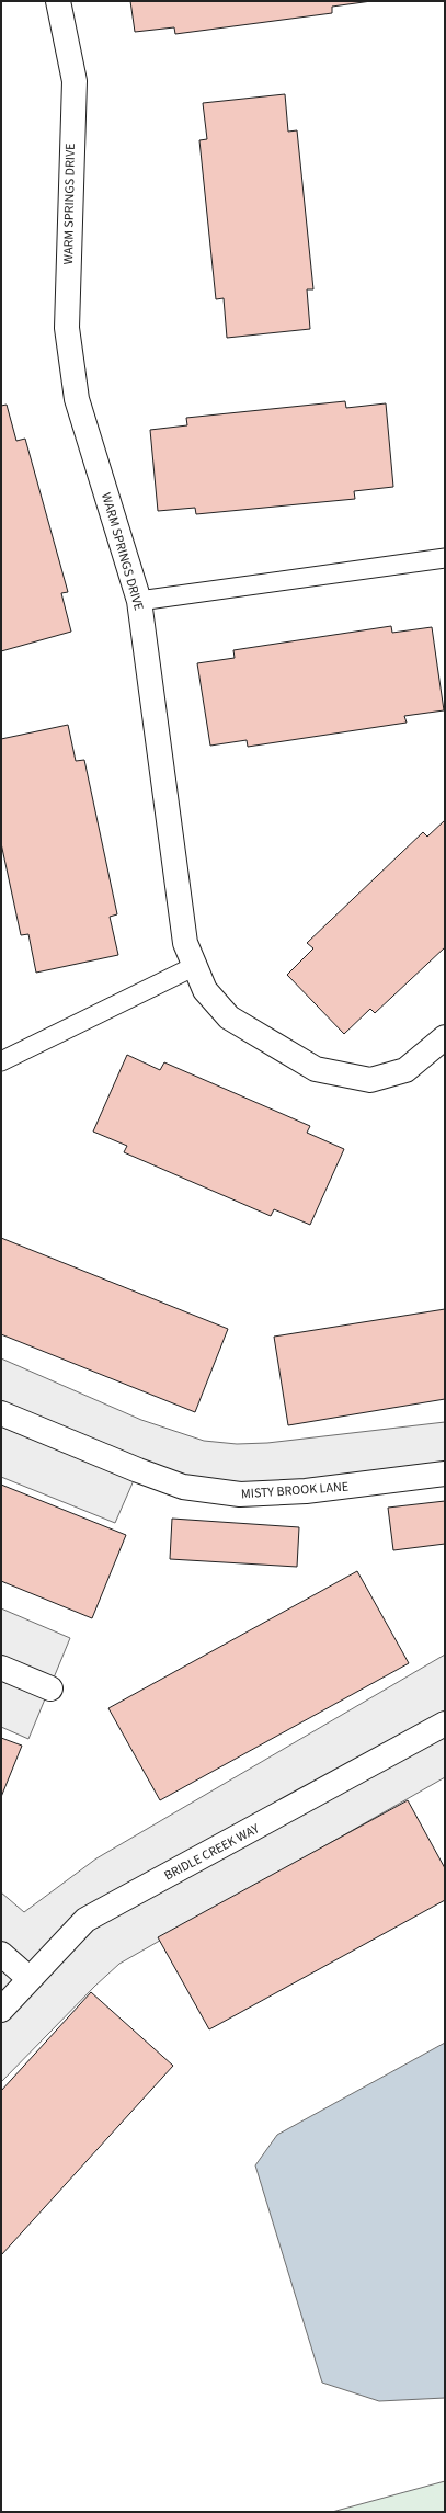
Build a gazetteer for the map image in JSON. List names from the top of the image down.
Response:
{
  "streets": {
    "street": ["WARM SPRINGS DRIVE", "MISTY BROOK LANE", "BRIDLE CREEK WAY"]
  }
}
